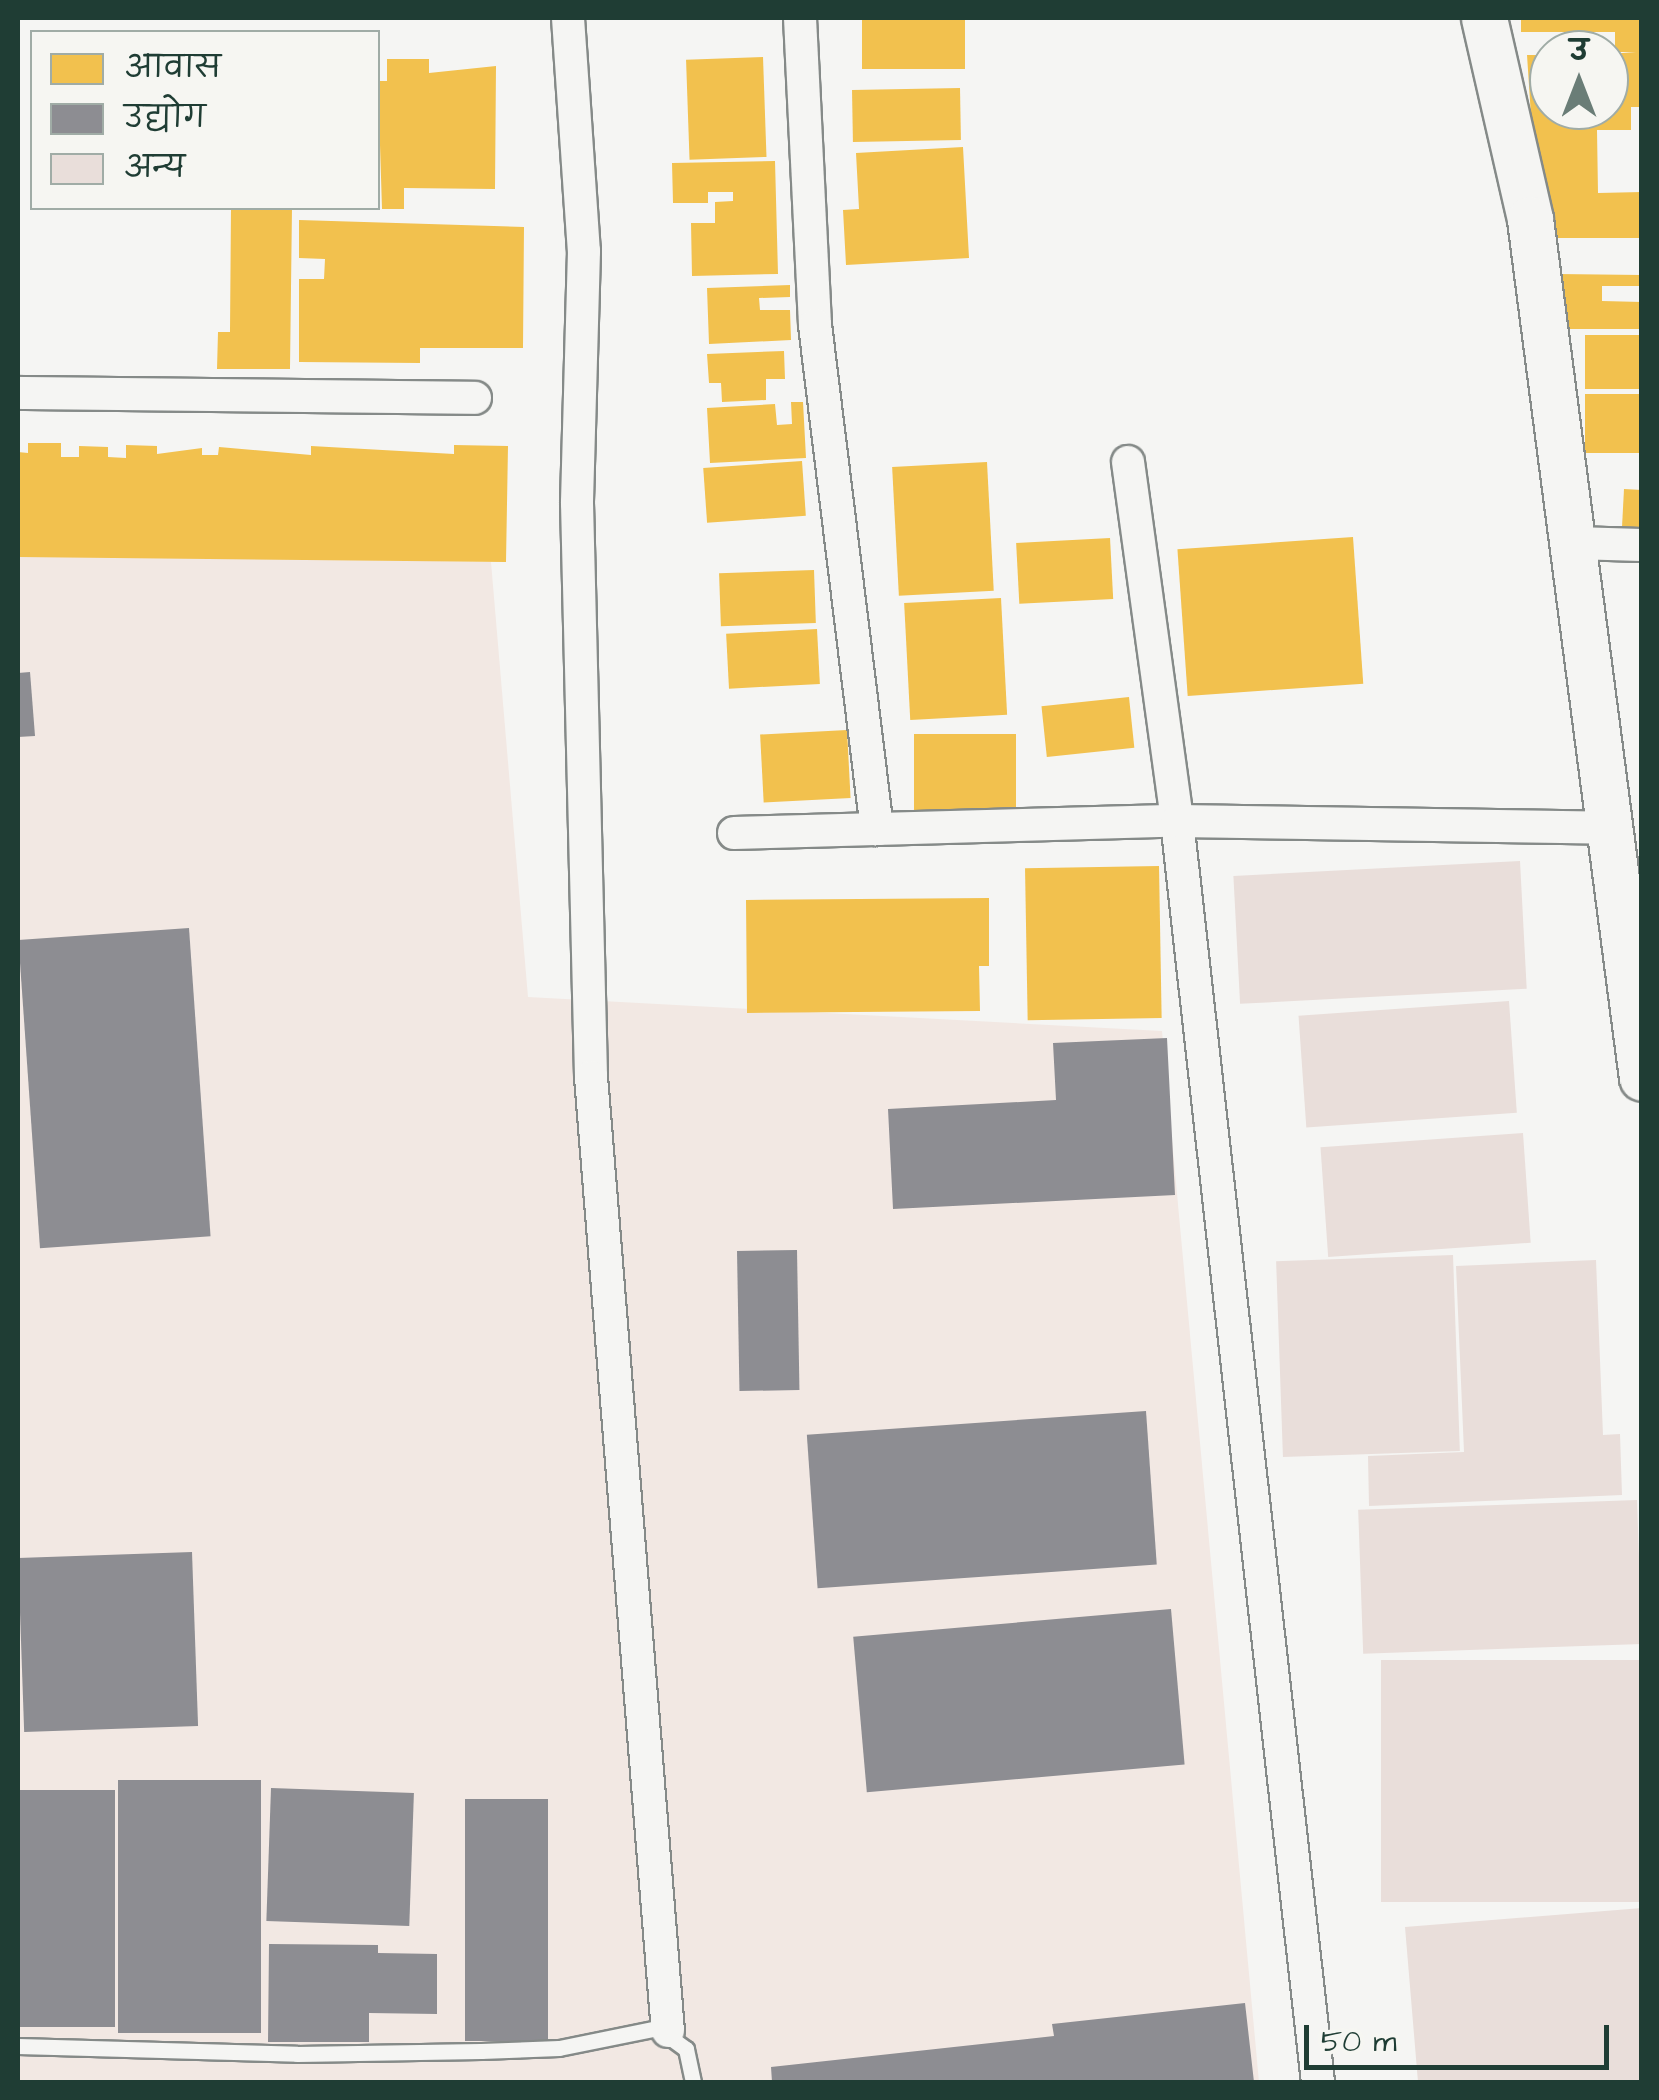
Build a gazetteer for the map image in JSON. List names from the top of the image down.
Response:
{
  "legend": ["आवास", "उद्योग", "अन्य"],
  "scale_bar": "50 m",
  "north": "top"
}
